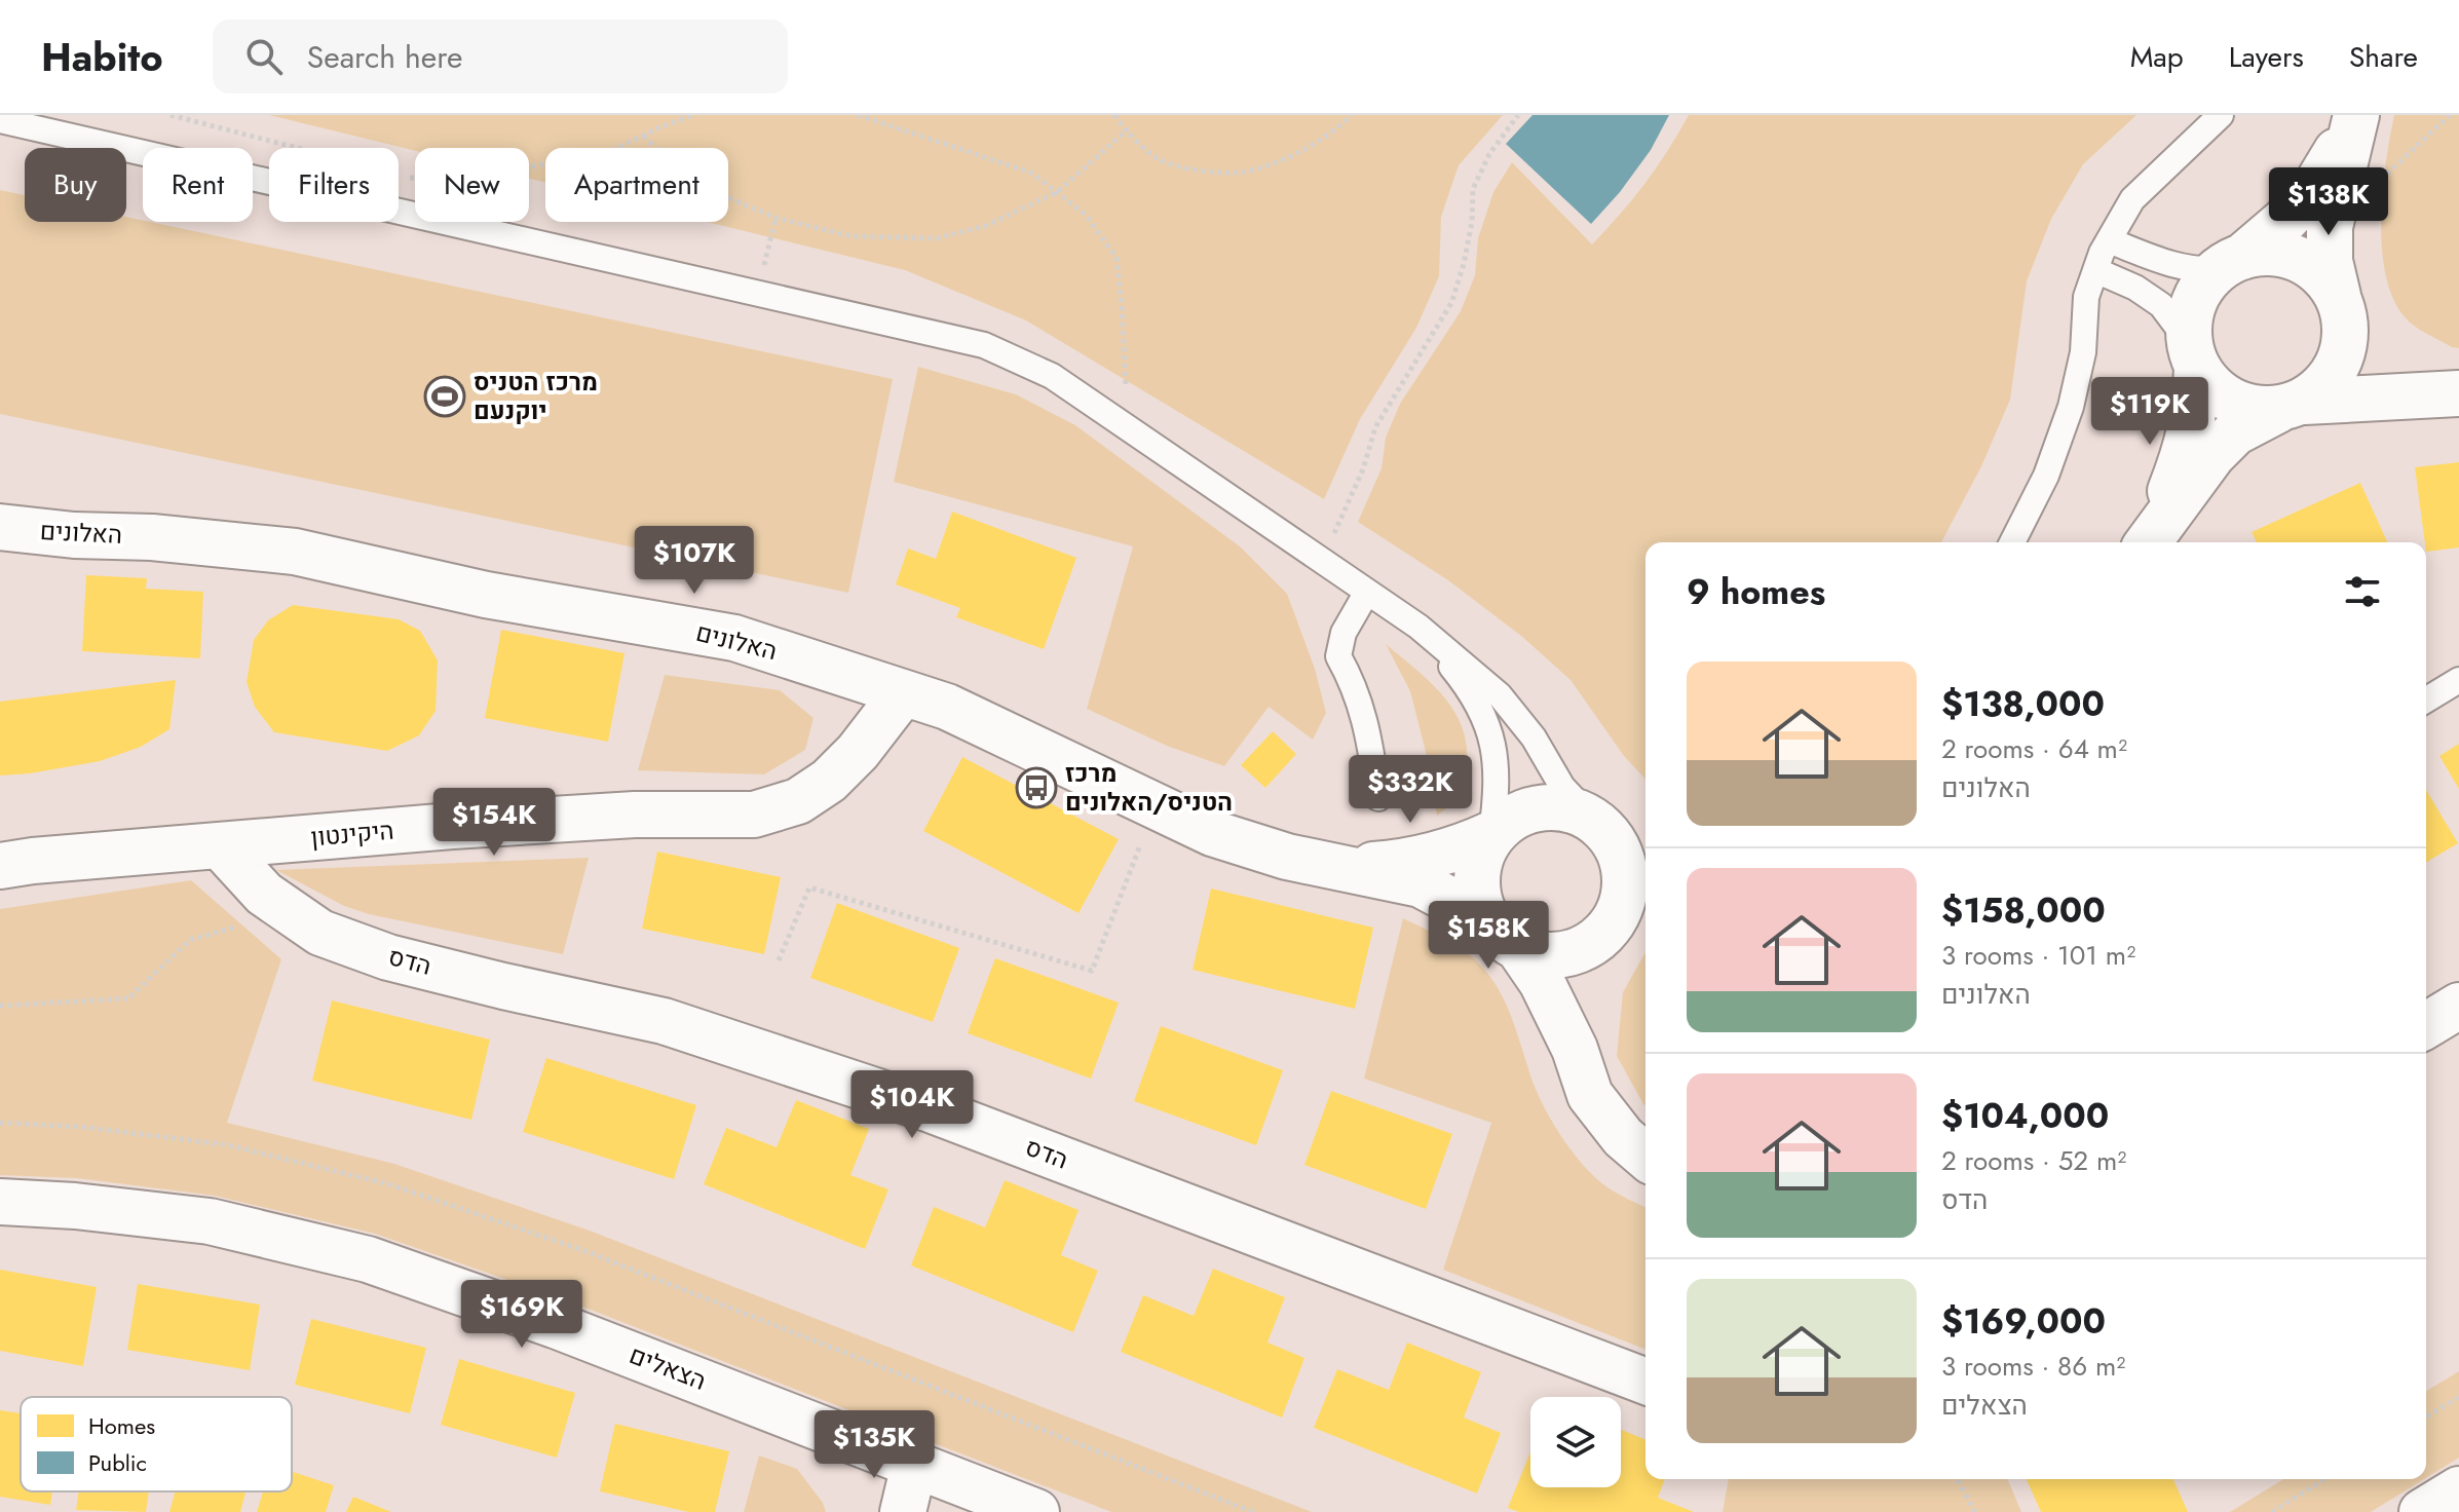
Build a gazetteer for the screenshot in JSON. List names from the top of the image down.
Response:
{
  "streets": {
    "street": [
      "האלונים",
      "היקינטון",
      "הדס",
      "הצאלים"
    ]
  },
  "crossings": [
    ["האלונים", "היקינטון"],
    ["היקינטון", "הדס"]
  ],
  "places": {
    "sports": ["מרכז הטניס יוקנעם"],
    "bus stop": ["מרכז הטניס/האלונים"]
  },
  "legend": ["Homes", "Public"],
  "page": {
    "header": "Habito",
    "search": "Search here",
    "nav": ["Map", "Layers", "Share"],
    "chip": [
      "Buy",
      "Rent",
      "Filters",
      "New",
      "Apartment"
    ],
    "price": [
      "$138K",
      "$119K",
      "$107K",
      "$332K",
      "$154K",
      "$158K",
      "$104K",
      "$169K",
      "$135K"
    ],
    "heading": "9 homes",
    "list": [
      {
        "name": "$138,000",
        "note": "2 rooms · 64 m² · האלונים"
      },
      {
        "name": "$158,000",
        "note": "3 rooms · 101 m² · האלונים"
      },
      {
        "name": "$104,000",
        "note": "2 rooms · 52 m² · הדס"
      },
      {
        "name": "$169,000",
        "note": "3 rooms · 86 m² · הצאלים"
      }
    ]
  }
}
